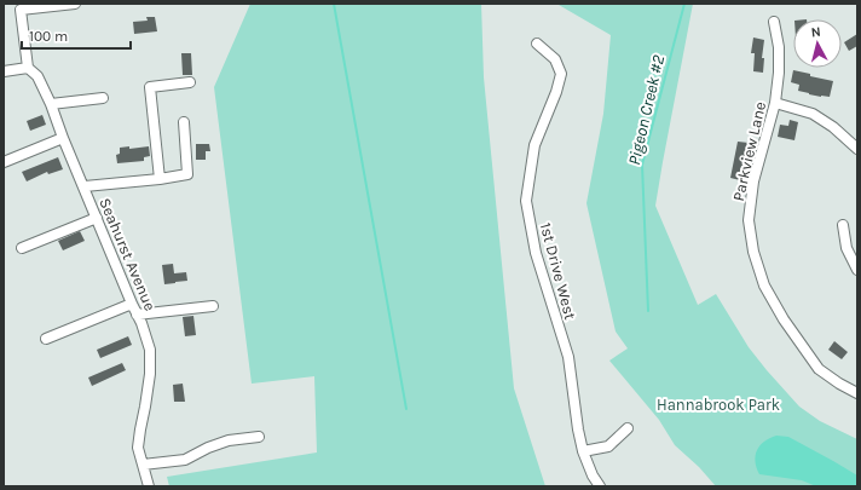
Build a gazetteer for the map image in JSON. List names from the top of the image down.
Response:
{
  "streets": {
    "street": ["Parkview Lane", "Seahurst Avenue", "1st Drive West"]
  },
  "water": ["Pigeon Creek #2"],
  "parks": ["Hannabrook Park"],
  "scale_bar": "100 m",
  "north": "top"
}
